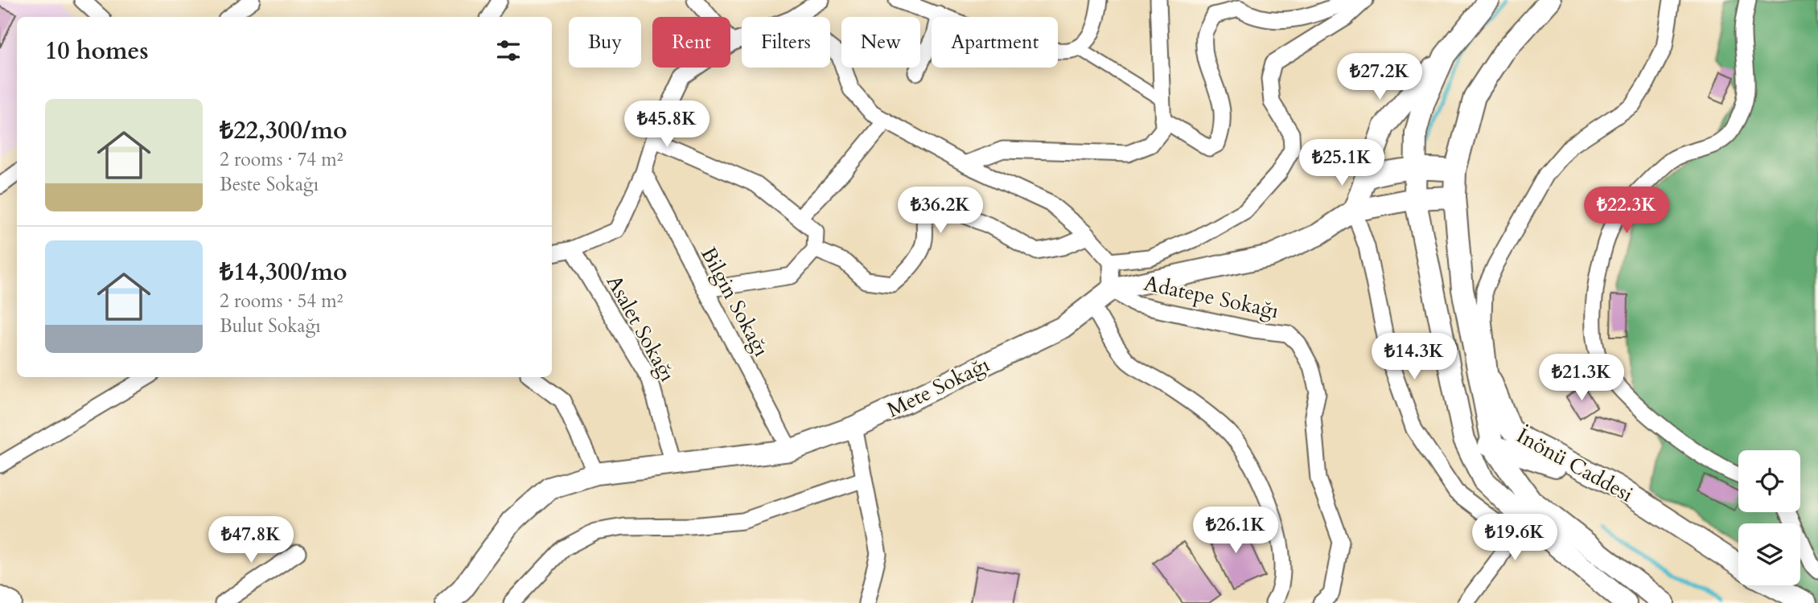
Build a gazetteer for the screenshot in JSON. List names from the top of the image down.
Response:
{
  "streets": {
    "main road": ["Mete Sokağı", "İnönü Caddesi"],
    "street": ["Adatepe Sokağı", "Bilgin Sokağı", "Asalet Sokağı"]
  },
  "crossings": [
    ["Adatepe Sokağı", "Mete Sokağı"],
    ["Bilgin Sokağı", "Mete Sokağı"],
    ["Asalet Sokağı", "Mete Sokağı"]
  ],
  "page": {
    "chip": [
      "Buy",
      "Rent",
      "Filters",
      "New",
      "Apartment"
    ],
    "heading": "10 homes",
    "price": [
      "₺27.2K",
      "₺45.8K",
      "₺25.1K",
      "₺36.2K",
      "₺22.3K",
      "₺14.3K",
      "₺21.3K",
      "₺26.1K",
      "₺19.6K",
      "₺47.8K"
    ],
    "list": [
      {
        "name": "₺22,300/mo",
        "note": "2 rooms · 74 m² · Beste Sokağı"
      },
      {
        "name": "₺14,300/mo",
        "note": "2 rooms · 54 m² · Bulut Sokağı"
      }
    ]
  }
}
